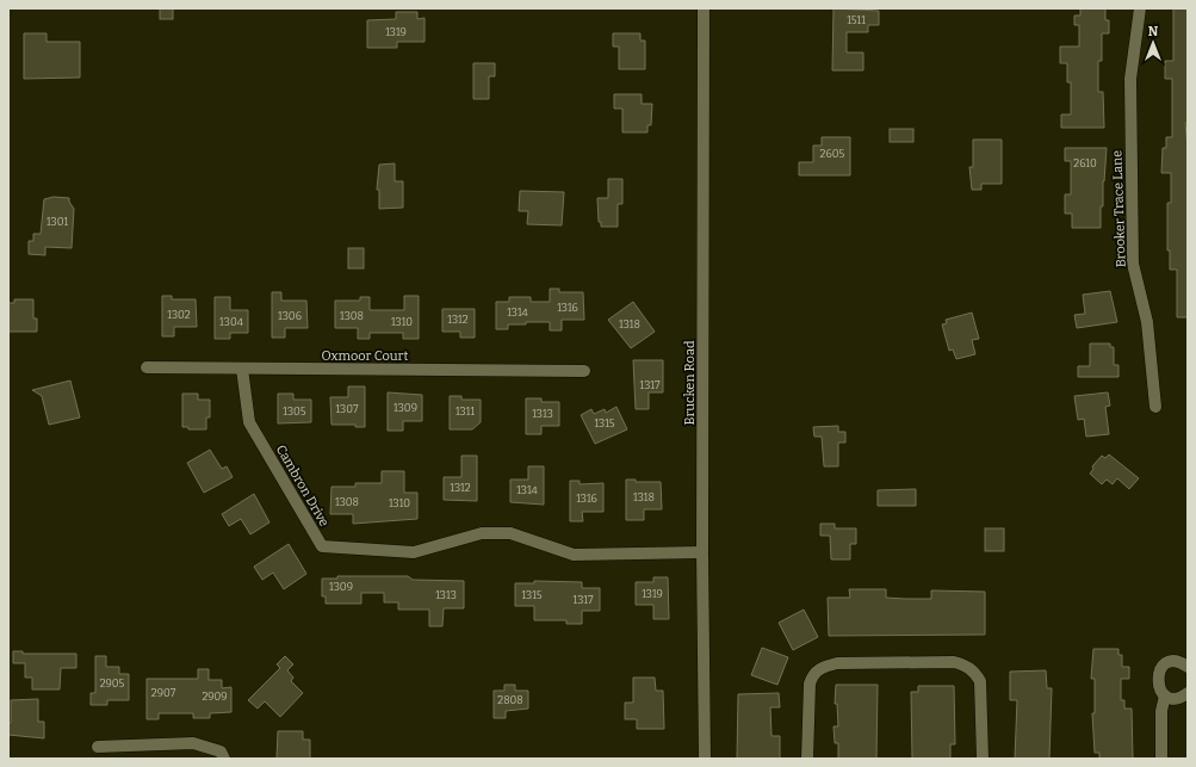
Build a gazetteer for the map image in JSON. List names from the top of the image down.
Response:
{
  "streets": {
    "street": [
      "Brooker Trace Lane",
      "Oxmoor Court",
      "Brucken Road",
      "Cambron Drive"
    ]
  },
  "crossings": [
    ["Oxmoor Court", "Cambron Drive"],
    ["Brucken Road", "Cambron Drive"]
  ],
  "house_numbers": [
    "1511",
    "1319",
    "2605",
    "2610",
    "1301",
    "1316",
    "1314",
    "1302",
    "1306",
    "1308",
    "1312",
    "1304",
    "1310",
    "1318",
    "1317",
    "1309",
    "1307",
    "1305",
    "1311",
    "1313",
    "1315",
    "1312",
    "1314",
    "1318",
    "1316",
    "1308",
    "1310",
    "1309",
    "1319",
    "1313",
    "1315",
    "1317",
    "2905",
    "2907",
    "2909",
    "2808"
  ],
  "north": "top"
}
